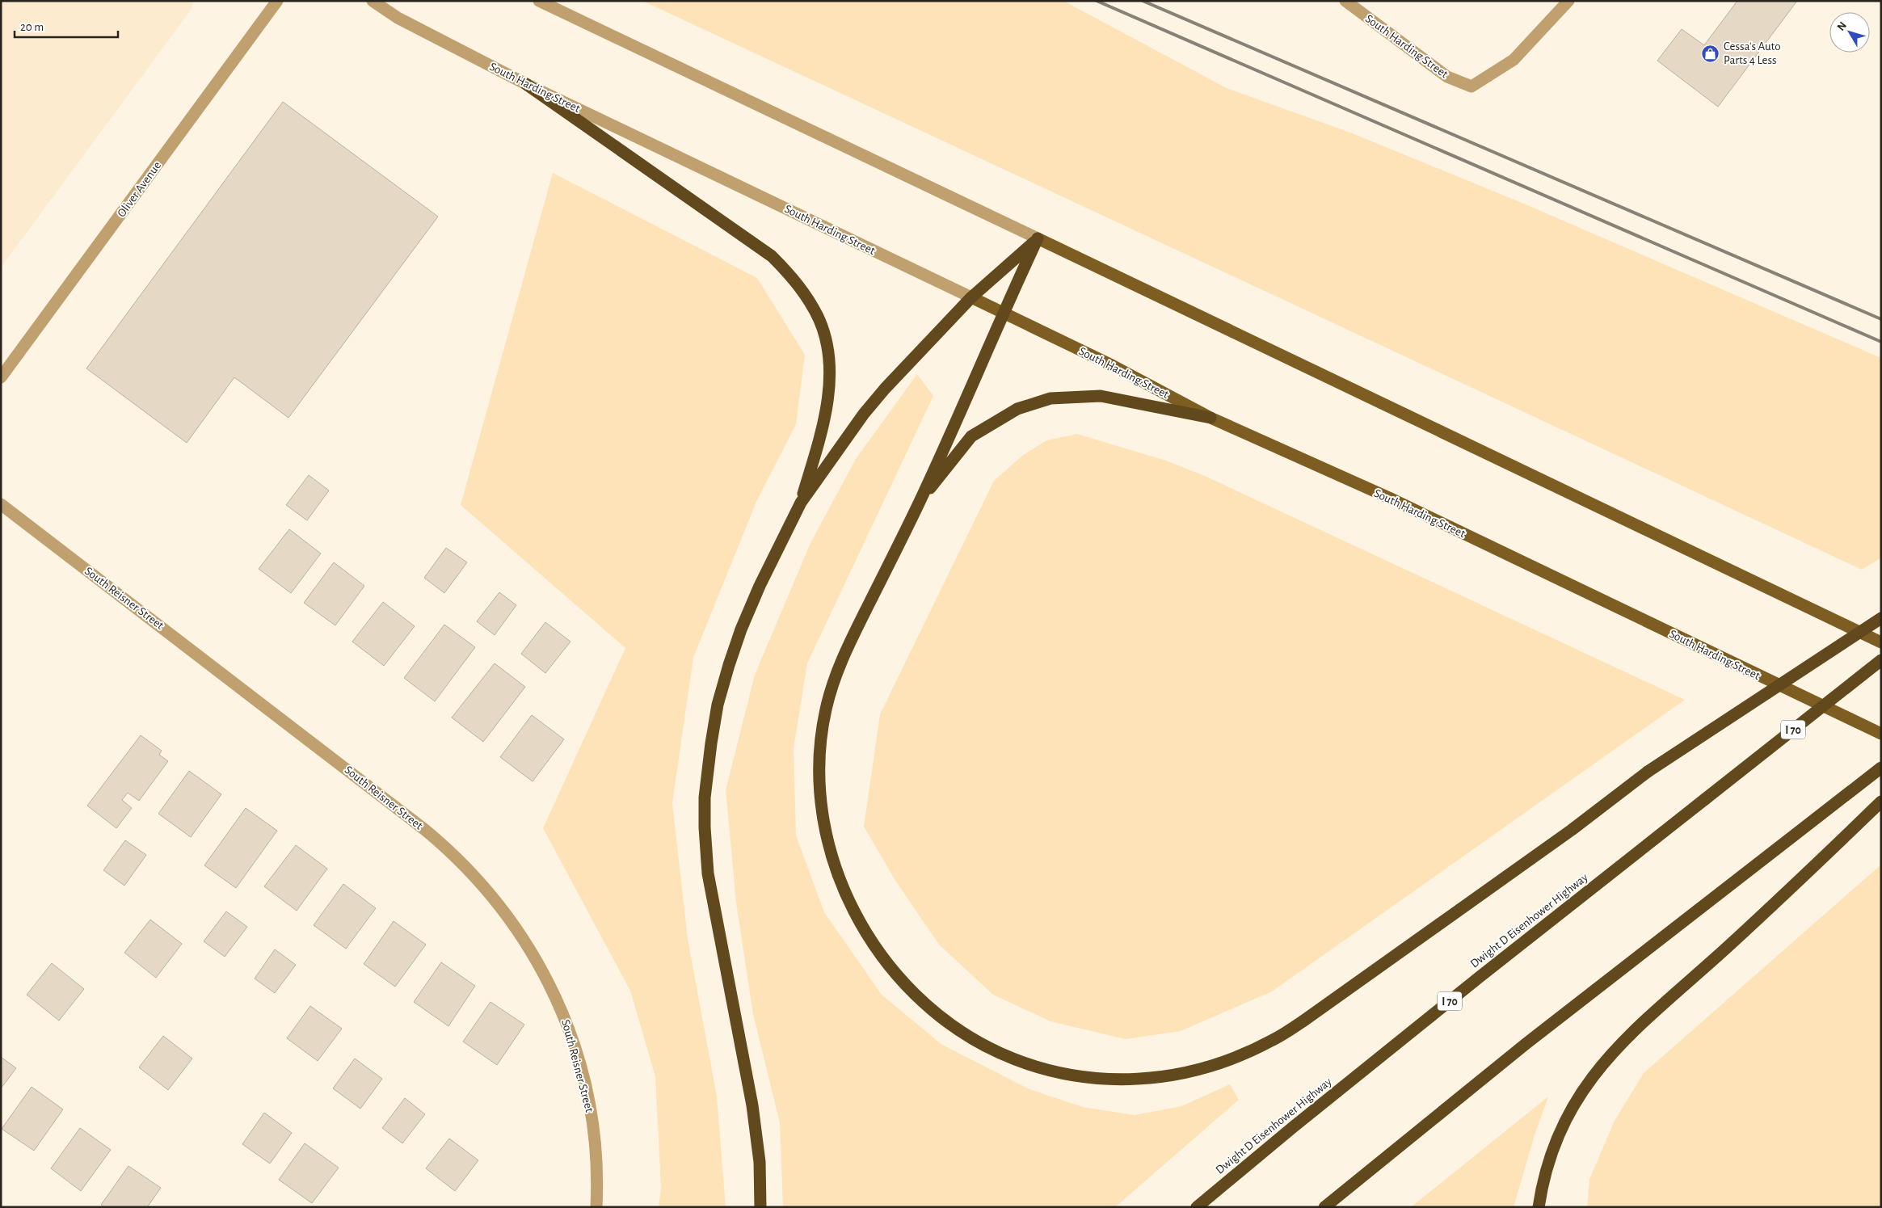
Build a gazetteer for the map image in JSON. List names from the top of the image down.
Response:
{
  "streets": {
    "highway": ["I 70", "Dwight D Eisenhower Highway"],
    "main road": ["South Harding Street"],
    "street": ["Oliver Avenue", "South Reisner Street"]
  },
  "places": {
    "shop": ["Cessa's Auto Parts 4 Less"]
  },
  "scale_bar": "20 m",
  "north": "top left"
}
